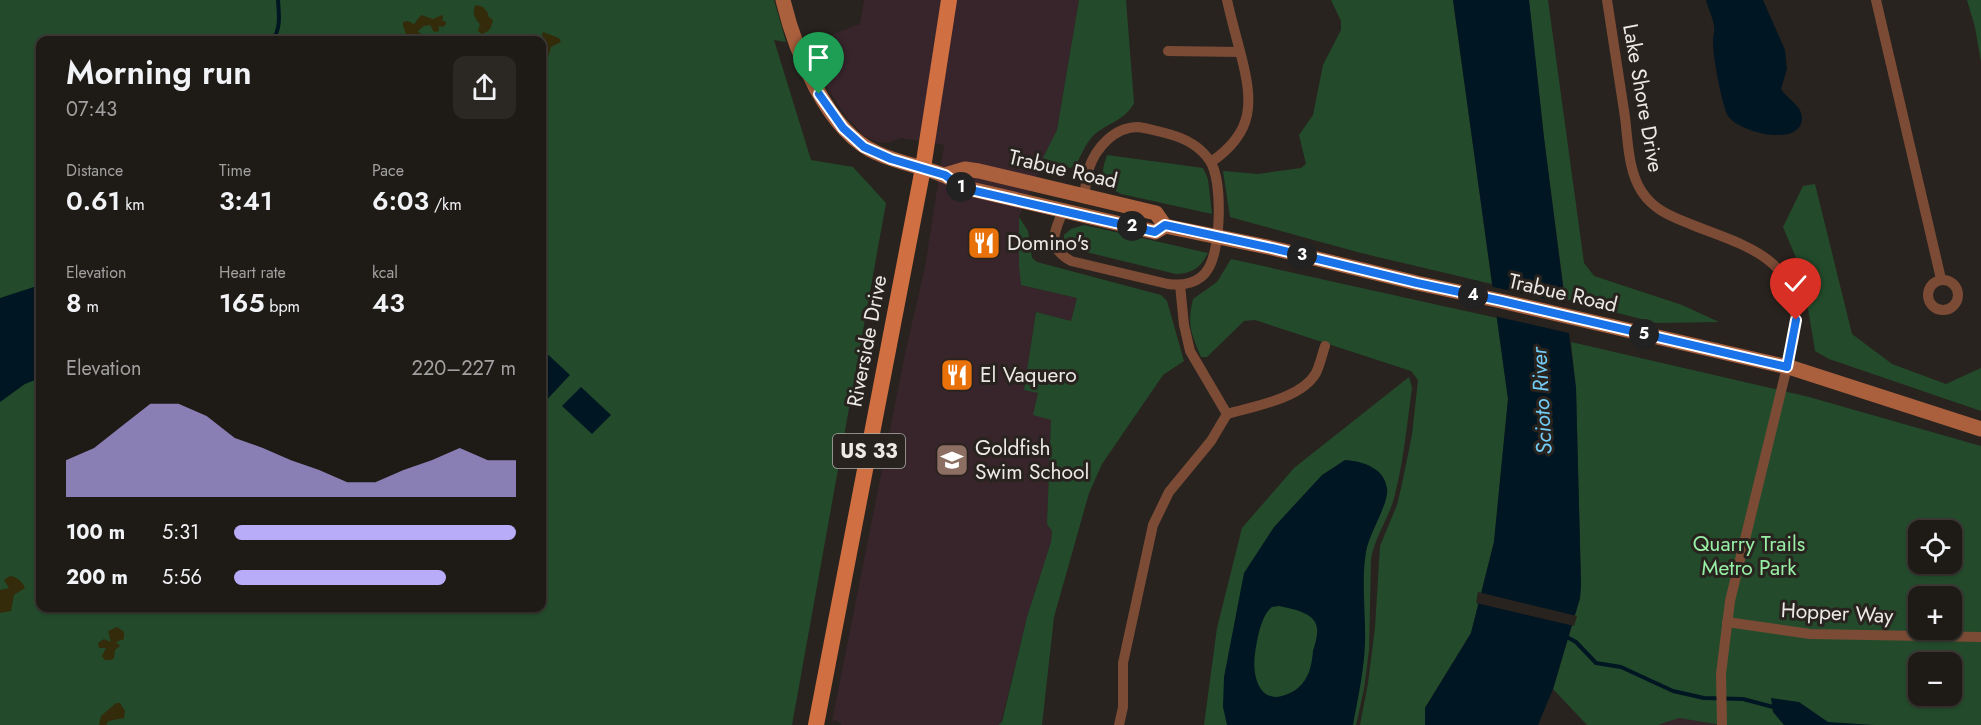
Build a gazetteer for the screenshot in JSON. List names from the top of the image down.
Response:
{
  "streets": {
    "main road": ["Trabue Road", "Riverside Drive", "US 33"],
    "street": ["Lake Shore Drive", "Hopper Way"]
  },
  "crossings": [
    ["Lake Shore Drive", "Trabue Road"],
    ["Lake Shore Drive", "Hopper Way"],
    ["Trabue Road", "Riverside Drive"]
  ],
  "water": ["Scioto River"],
  "parks": ["Quarry Trails Metro Park"],
  "places": {
    "restaurant": ["Domino's", "El Vaquero"],
    "school or university": ["Goldfish Swim School"]
  },
  "page": {
    "heading": ["Morning run", "07:43"],
    "stats": [
      ["Distance", "0.61 km"],
      ["Time", "3:41"],
      ["Pace", "6:03 /km"],
      ["Elevation", "8 m"],
      ["Heart rate", "165 bpm"],
      ["kcal", "43"]
    ],
    "pins": [
      "1",
      "2",
      "3",
      "4",
      "5"
    ],
    "chart": ["Elevation", "220–227 m"],
    "list": [
      {
        "name": "100 m",
        "note": "5:31"
      },
      {
        "name": "200 m",
        "note": "5:56"
      }
    ],
    "map_buttons": ["+", "−"]
  }
}
